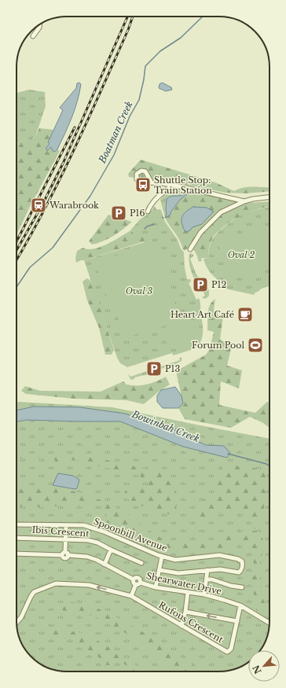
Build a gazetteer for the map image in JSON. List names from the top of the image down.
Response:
{
  "streets": {
    "street": [
      "Ibis Crescent",
      "Spoonbill Avenue",
      "Shearwater Drive",
      "Rufous Crescent"
    ]
  },
  "crossings": [
    ["Shearwater Drive", "Rufous Crescent"]
  ],
  "one_way": ["Rufous Crescent"],
  "water": ["Boatman Creek", "Bowinbah Creek"],
  "parks": ["Oval 2", "Oval 3"],
  "places": {
    "bus stop": ["Shuttle Stop: Train Station"],
    "station": ["Warabrook"],
    "parking": ["P16", "P12", "P13"],
    "cafe": ["Heart Art Café"],
    "sports": ["Forum Pool"]
  },
  "north": "bottom left"
}
